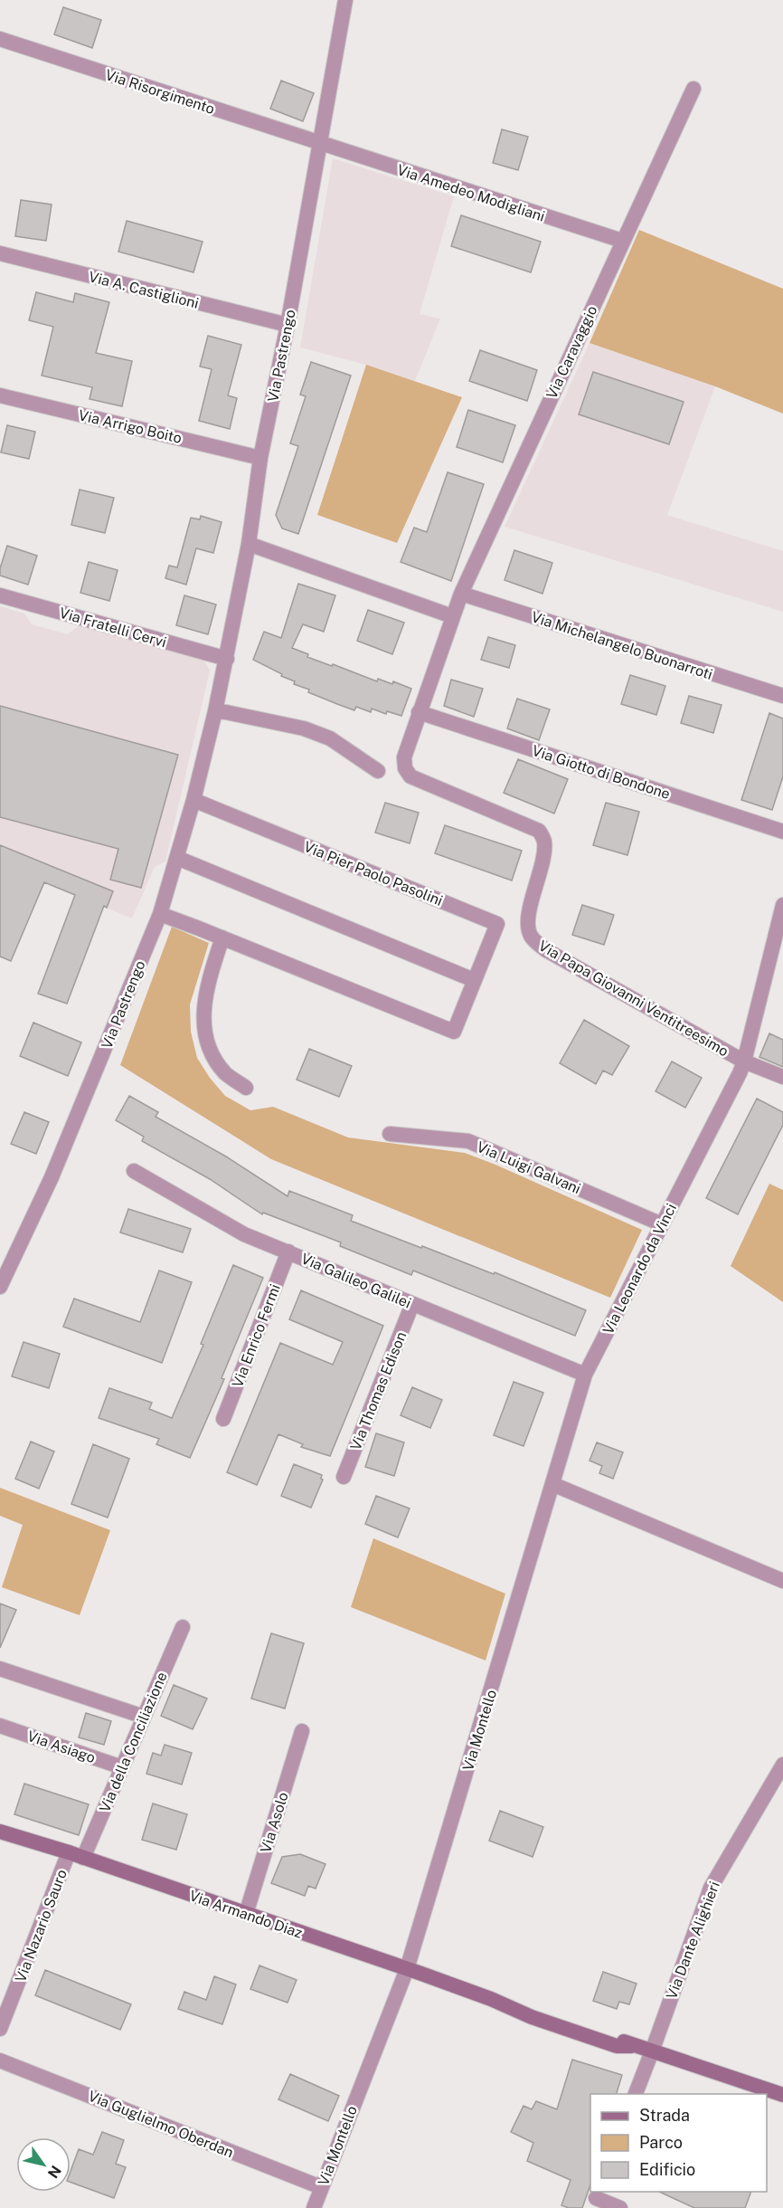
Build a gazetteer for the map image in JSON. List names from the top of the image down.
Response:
{
  "streets": {
    "main road": ["Via Armando Diaz"],
    "street": [
      "Via Risorgimento",
      "Via Amedeo Modigliani",
      "Via A. Castiglioni",
      "Via Caravaggio",
      "Via Pastrengo",
      "Via Arrigo Boito",
      "Via Fratelli Cervi",
      "Via Michelangelo Buonarroti",
      "Via Giotto di Bondone",
      "Via Pier Paolo Pasolini",
      "Via Papa Giovanni Ventitreesimo",
      "Via Luigi Galvani",
      "Via Leonardo da Vinci",
      "Via Galileo Galilei",
      "Via Enrico Fermi",
      "Via Thomas Edison",
      "Via Montello",
      "Via della Conciliazione",
      "Via Asiago",
      "Via Asolo",
      "Via Nazario Sauro",
      "Via Dante Alighieri",
      "Via Guglielmo Oberdan"
    ]
  },
  "crossings": [
    ["Via Risorgimento", "Via Amedeo Modigliani"],
    ["Via Risorgimento", "Via Pastrengo"],
    ["Via Amedeo Modigliani", "Via Caravaggio"],
    ["Via Amedeo Modigliani", "Via Pastrengo"],
    ["Via A. Castiglioni", "Via Pastrengo"],
    ["Via Caravaggio", "Via Michelangelo Buonarroti"],
    ["Via Caravaggio", "Via Papa Giovanni Ventitreesimo"],
    ["Via Pastrengo", "Via Arrigo Boito"],
    ["Via Pastrengo", "Via Fratelli Cervi"],
    ["Via Pastrengo", "Via Pier Paolo Pasolini"],
    ["Via Giotto di Bondone", "Via Papa Giovanni Ventitreesimo"],
    ["Via Papa Giovanni Ventitreesimo", "Via Leonardo da Vinci"],
    ["Via Luigi Galvani", "Via Leonardo da Vinci"],
    ["Via Leonardo da Vinci", "Via Galileo Galilei"],
    ["Via Leonardo da Vinci", "Via Montello"],
    ["Via Galileo Galilei", "Via Enrico Fermi"],
    ["Via Galileo Galilei", "Via Thomas Edison"],
    ["Via Montello", "Via Armando Diaz"],
    ["Via Montello", "Via Guglielmo Oberdan"],
    ["Via della Conciliazione", "Via Asiago"],
    ["Via della Conciliazione", "Via Armando Diaz"],
    ["Via della Conciliazione", "Via Nazario Sauro"],
    ["Via Asolo", "Via Armando Diaz"],
    ["Via Armando Diaz", "Via Nazario Sauro"],
    ["Via Armando Diaz", "Via Dante Alighieri"]
  ],
  "legend": ["Strada", "Parco", "Edificio"],
  "north": "bottom right"
}
